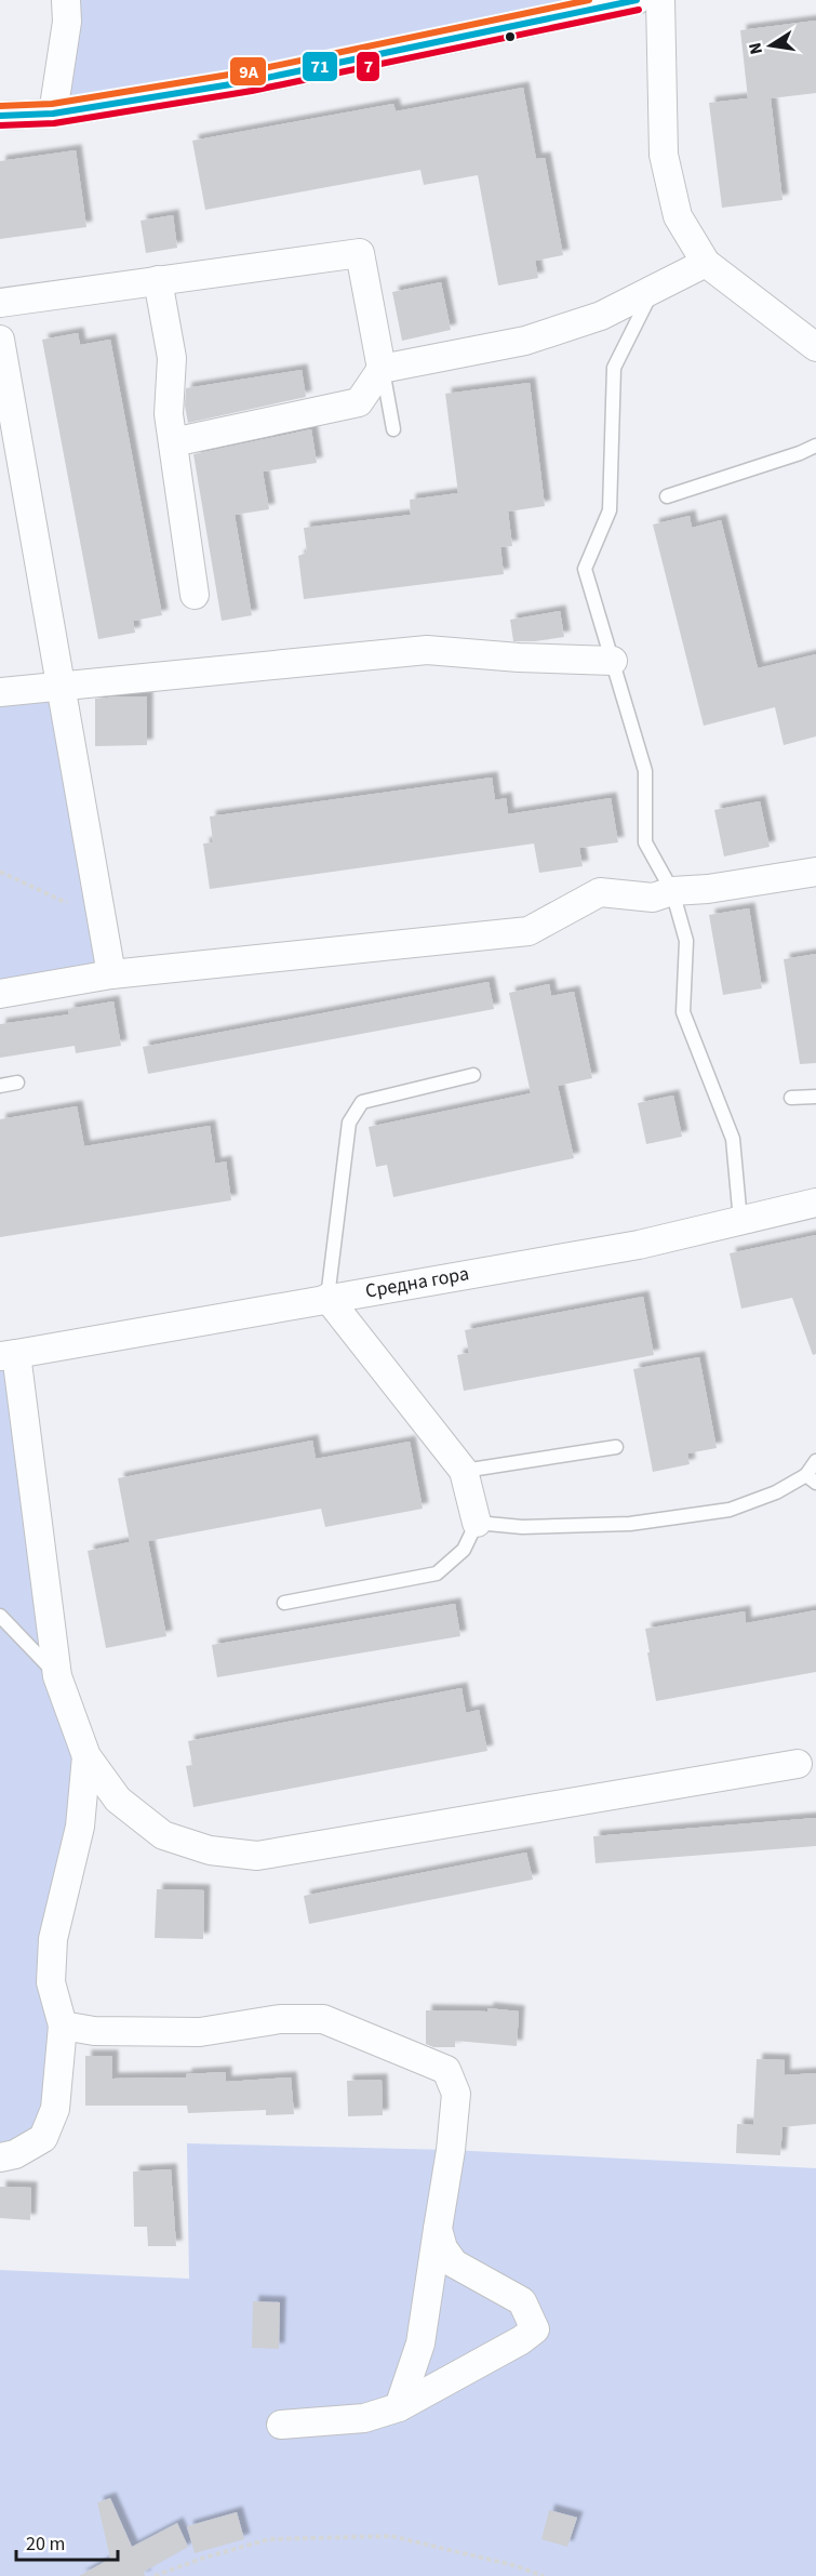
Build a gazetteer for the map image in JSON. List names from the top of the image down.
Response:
{
  "streets": {
    "street": ["Средна гора"]
  },
  "lines": ["transit line 71", "transit line 9А", "transit line 7"],
  "scale_bar": "20 m",
  "north": "left"
}
